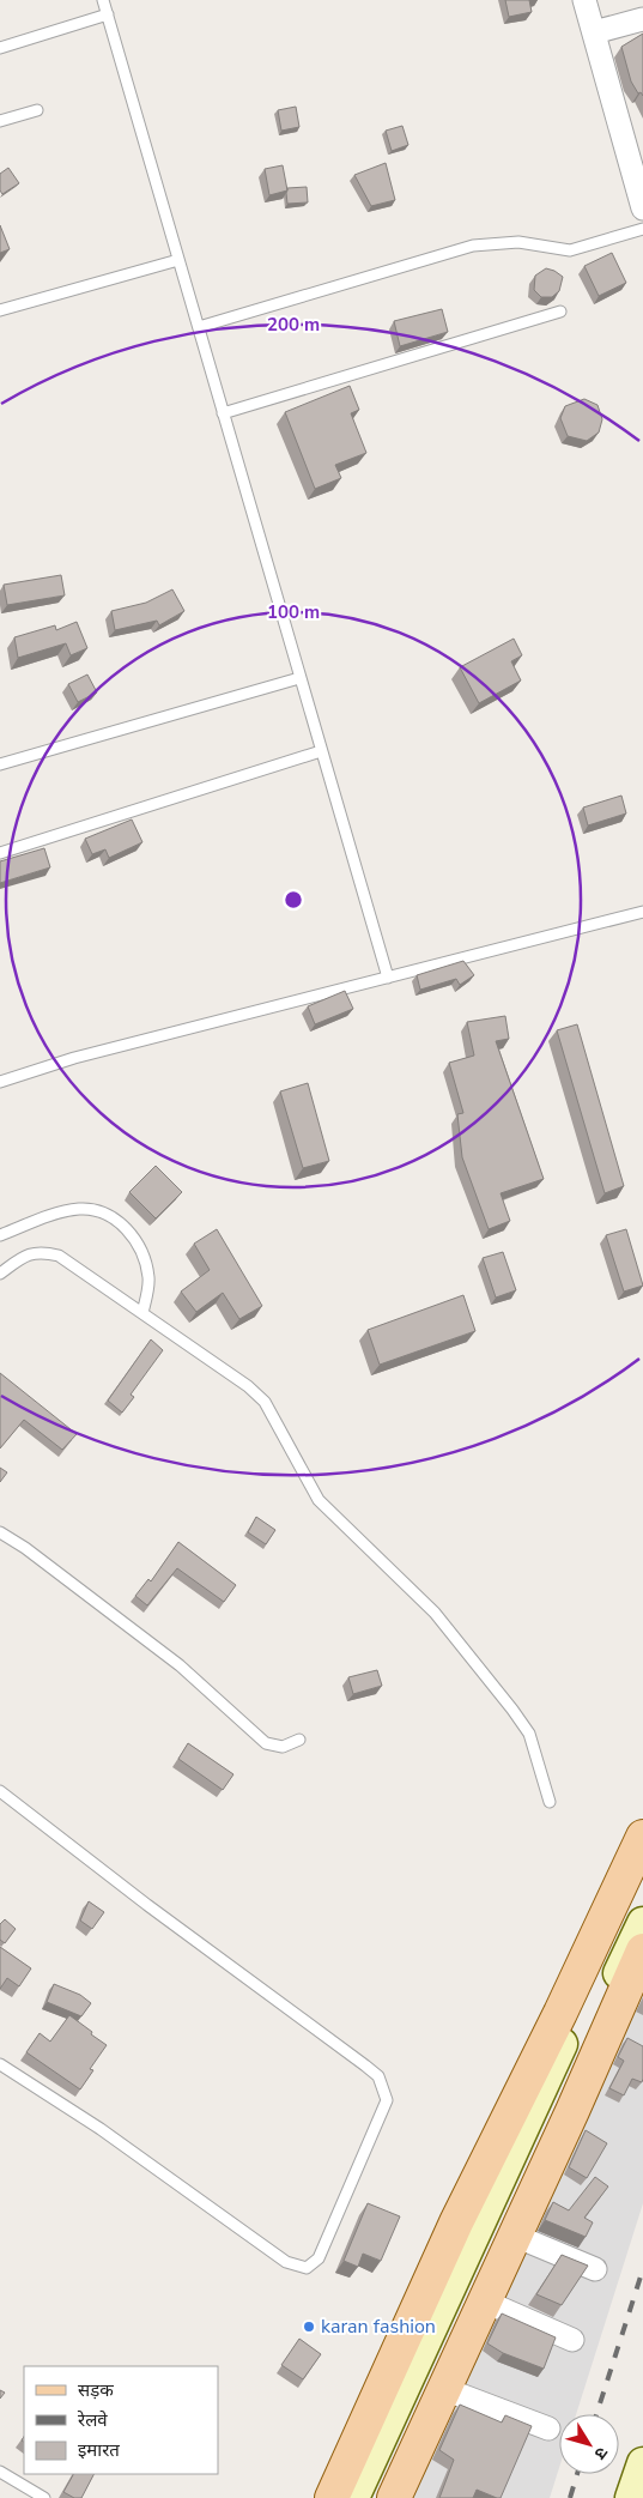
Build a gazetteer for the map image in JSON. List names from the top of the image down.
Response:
{
  "places": ["karan fashion"],
  "legend": ["सड़क", "रेलवे", "इमारत"],
  "north": "bottom right",
  "rings": ["200 m", "100 m"]
}
